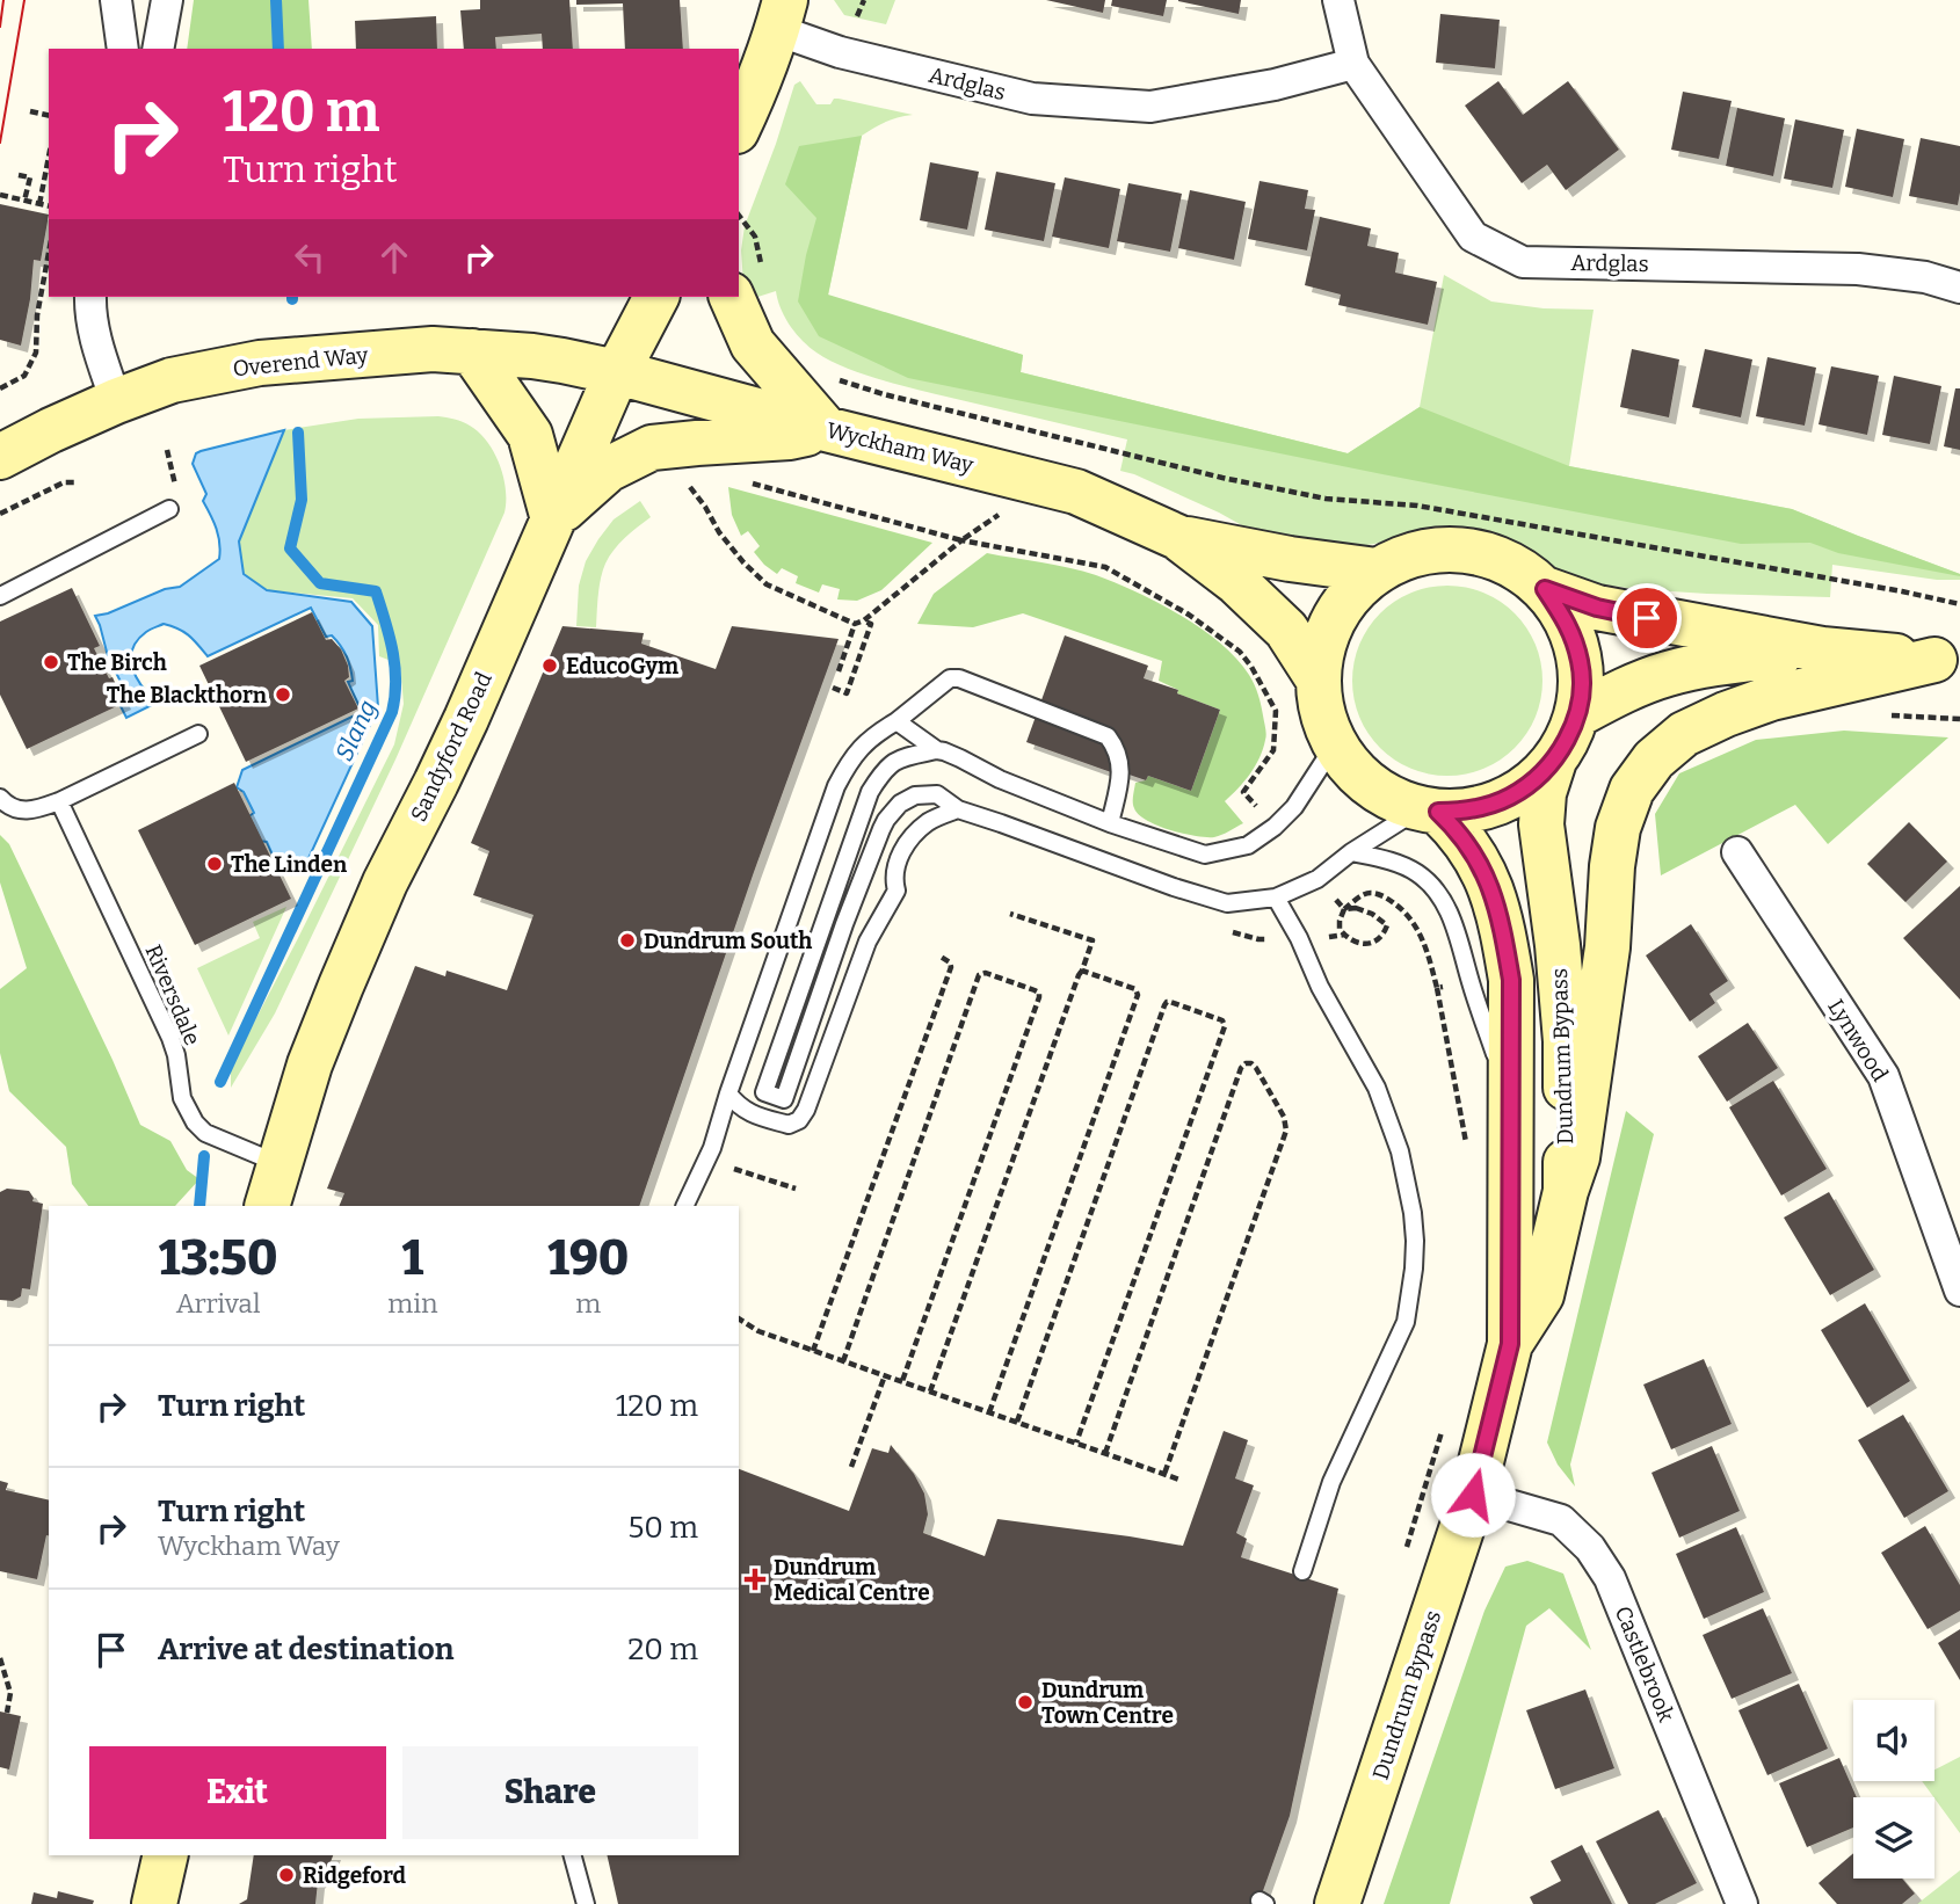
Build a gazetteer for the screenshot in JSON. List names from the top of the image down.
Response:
{
  "streets": {
    "main road": [
      "Overend Way",
      "Wyckham Way",
      "Sandyford Road",
      "Dundrum Bypass"
    ],
    "street": ["Ardglas", "Lynwood", "Castlebrook"],
    "lane": ["Riversdale"]
  },
  "crossings": [
    ["Overend Way", "Wyckham Way"],
    ["Overend Way", "Sandyford Road"],
    ["Wyckham Way", "Sandyford Road"],
    ["Wyckham Way", "Dundrum Bypass"],
    ["Sandyford Road", "Riversdale"],
    ["Dundrum Bypass", "Castlebrook"]
  ],
  "water": ["Slang"],
  "places": {
    "other": [
      "The Birch",
      "EducoGym",
      "The Blackthorn",
      "The Linden",
      "Dundrum South",
      "Dundrum Town Centre",
      "Ridgeford"
    ],
    "health": ["Dundrum Medical Centre"]
  },
  "page": {
    "turn": ["120 m", "Turn right"],
    "eta": [
      "13:50",
      "Arrival",
      "1",
      "min",
      "190",
      "m"
    ],
    "list": [
      {
        "name": "Turn right",
        "value": "120 m"
      },
      {
        "name": "Turn right",
        "note": "Wyckham Way",
        "value": "50 m"
      },
      {
        "name": "Arrive at destination",
        "value": "20 m"
      }
    ],
    "buttons": ["Exit", "Share"]
  }
}
